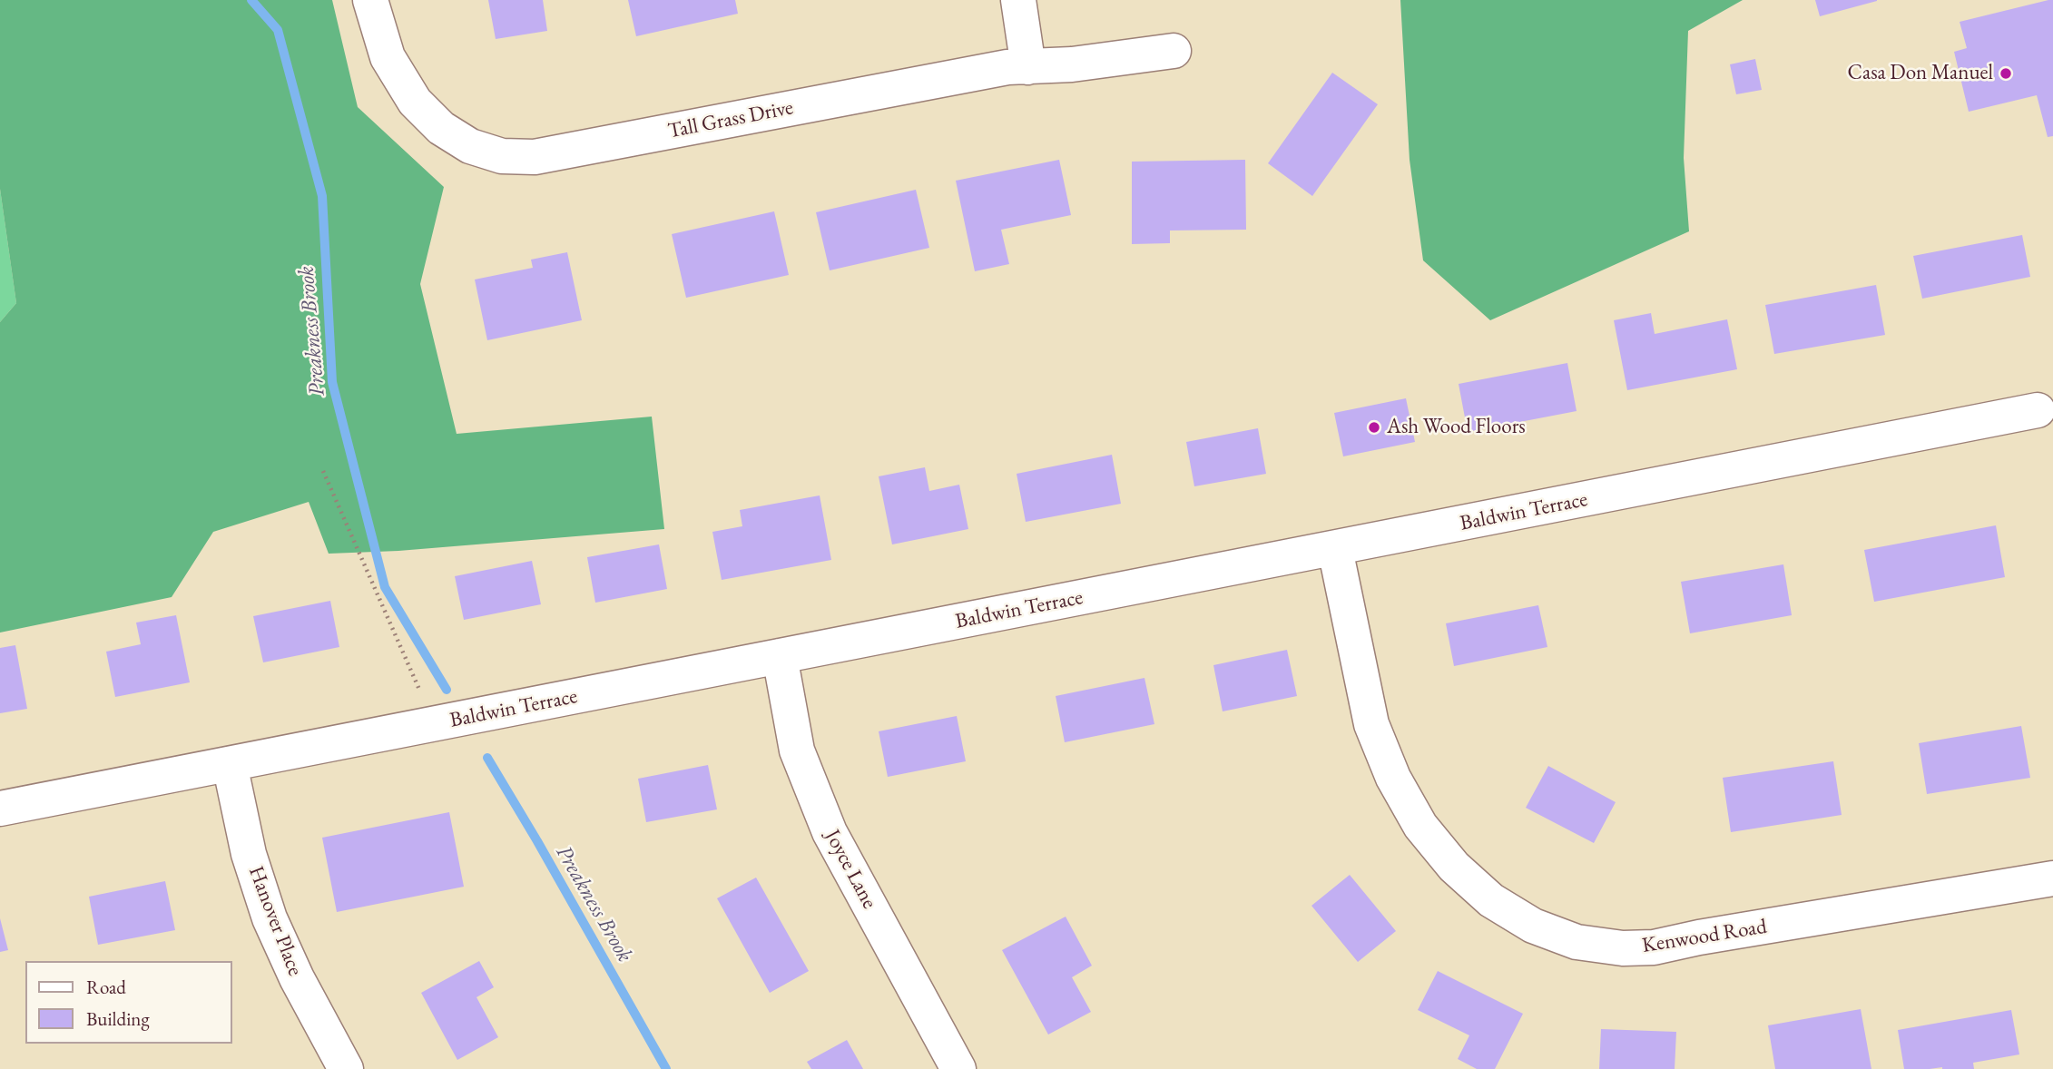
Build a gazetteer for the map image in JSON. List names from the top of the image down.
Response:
{
  "streets": {
    "street": [
      "Tall Grass Drive",
      "Baldwin Terrace",
      "Joyce Lane",
      "Hanover Place",
      "Kenwood Road"
    ]
  },
  "crossings": [
    ["Baldwin Terrace", "Joyce Lane"],
    ["Baldwin Terrace", "Hanover Place"],
    ["Baldwin Terrace", "Kenwood Road"]
  ],
  "water": ["Preakness Brook"],
  "places": ["Casa Don Manuel", "Ash Wood Floors"],
  "legend": ["Road", "Building"]
}
